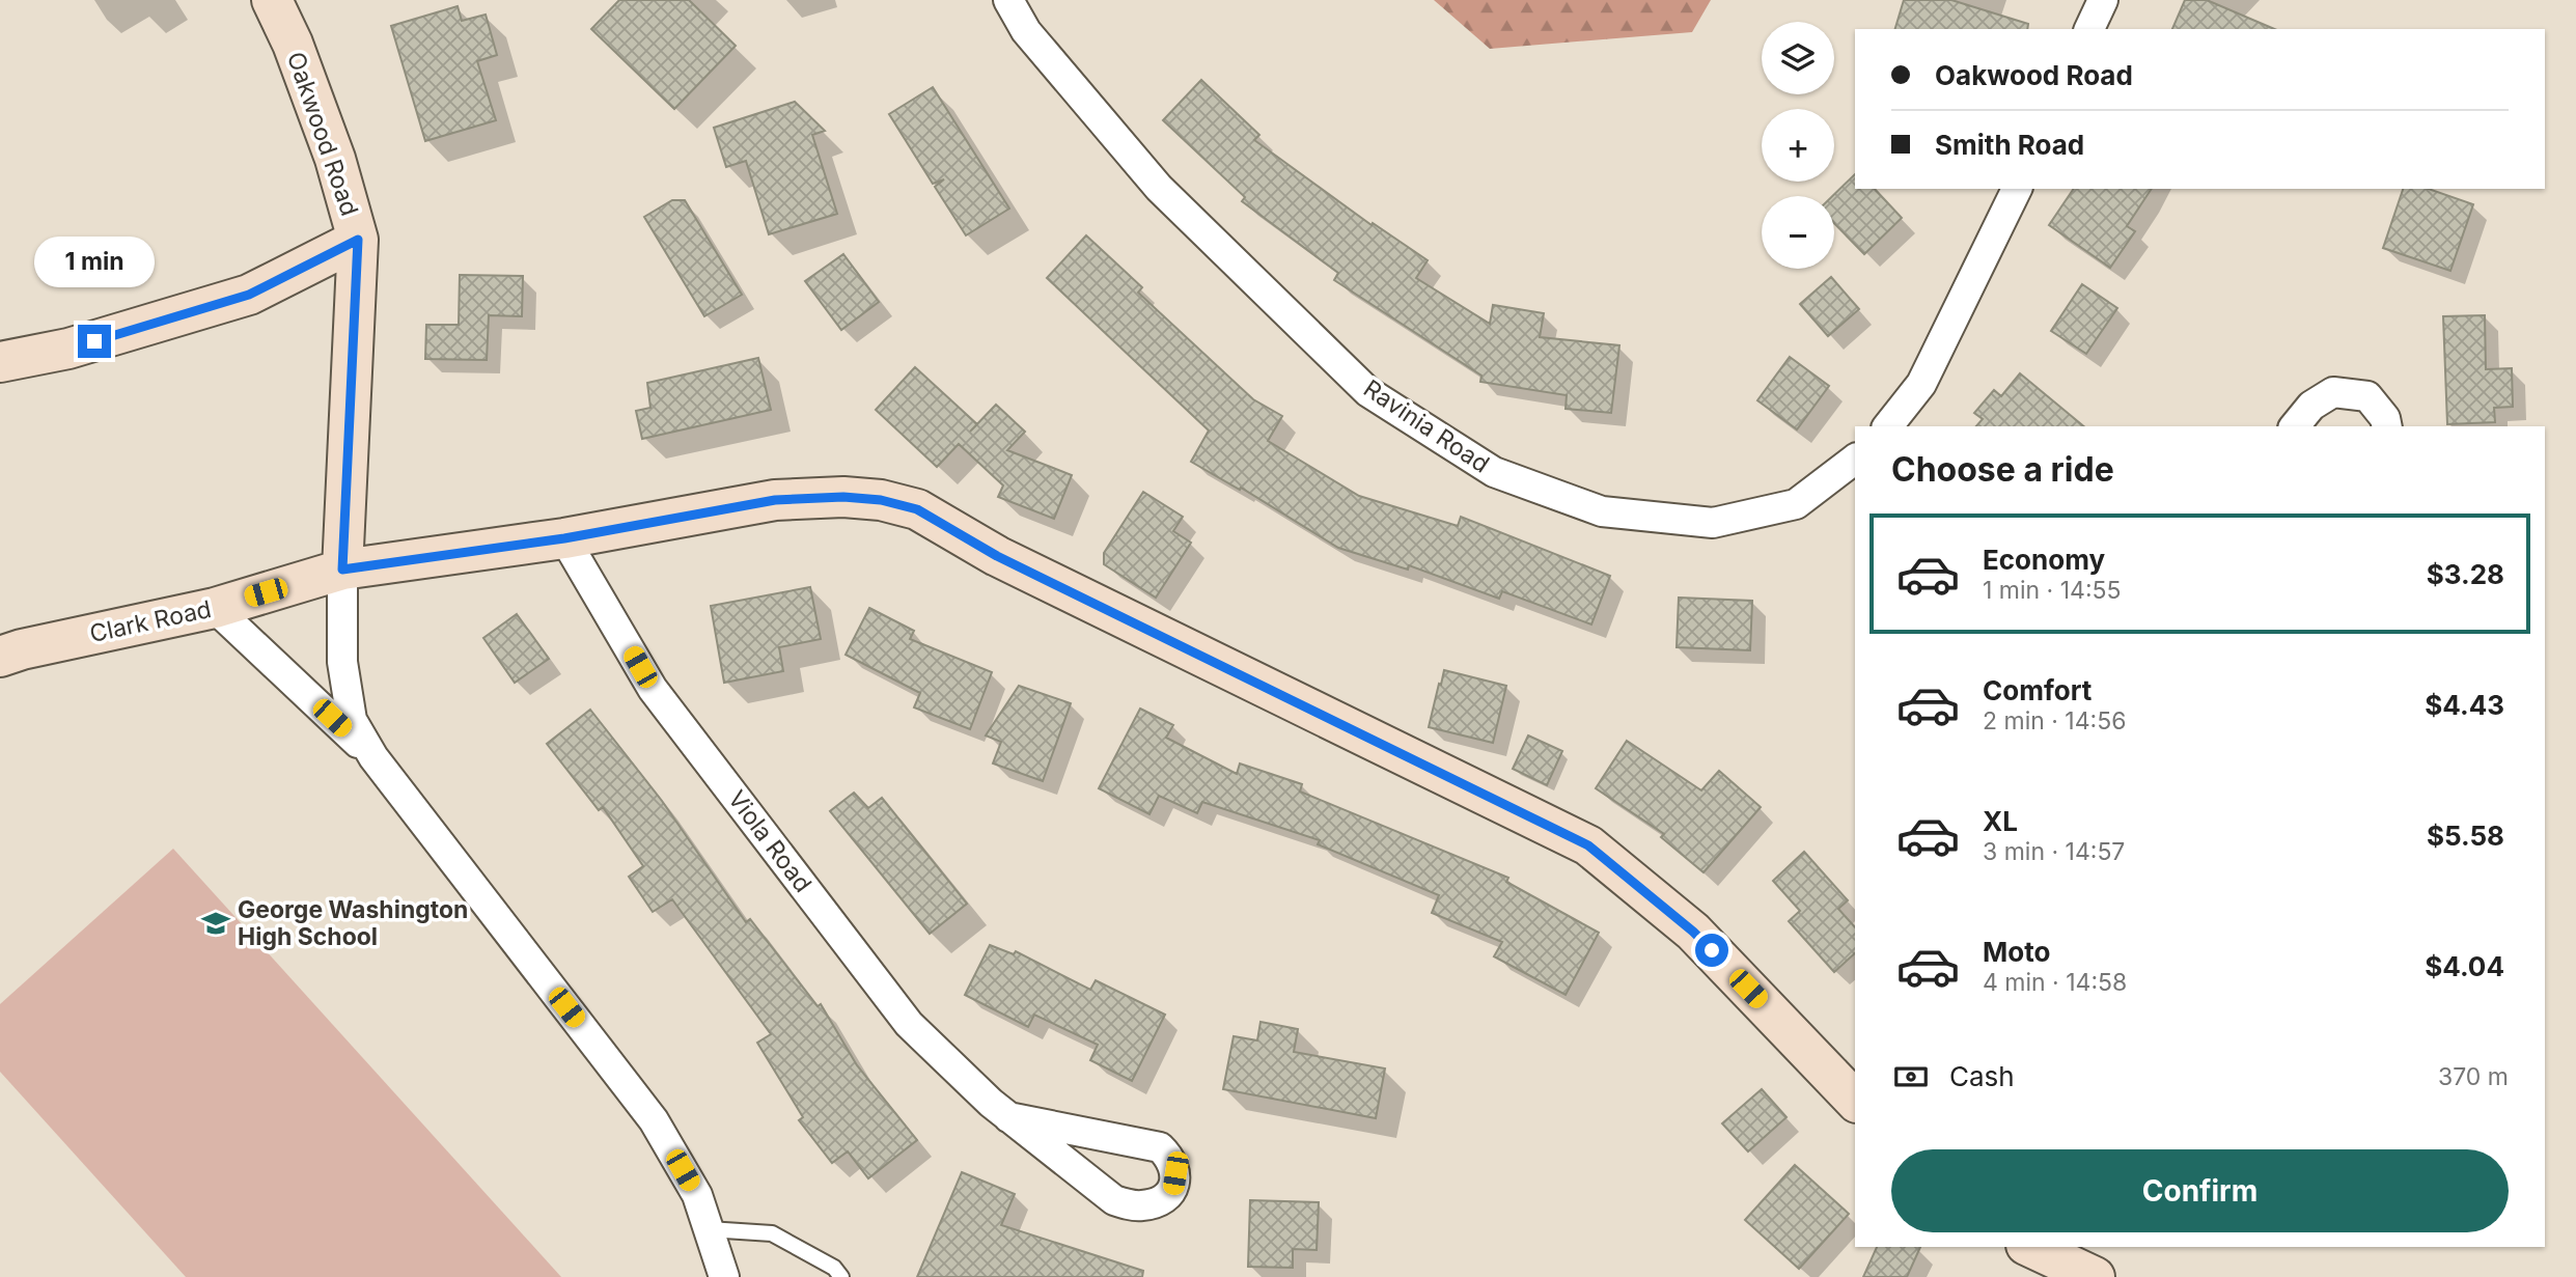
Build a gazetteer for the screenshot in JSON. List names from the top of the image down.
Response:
{
  "streets": {
    "main road": ["Oakwood Road", "Clark Road"],
    "street": ["Ravinia Road", "Viola Road"]
  },
  "crossings": [
    ["Oakwood Road", "Clark Road"]
  ],
  "places": {
    "school or university": ["George Washington High School"]
  },
  "page": {
    "map_buttons": ["+", "−"],
    "banner": ["Oakwood Road", "Smith Road"],
    "bubble": "1 min",
    "heading": "Choose a ride",
    "list": [
      {
        "name": "Economy",
        "note": "1 min · 14:55",
        "value": "$3.28"
      },
      {
        "name": "Comfort",
        "note": "2 min · 14:56",
        "value": "$4.43"
      },
      {
        "name": "XL",
        "note": "3 min · 14:57",
        "value": "$5.58"
      },
      {
        "name": "Moto",
        "note": "4 min · 14:58",
        "value": "$4.04"
      }
    ],
    "pay": ["Cash", "370 m"],
    "buttons": "Confirm"
  }
}
